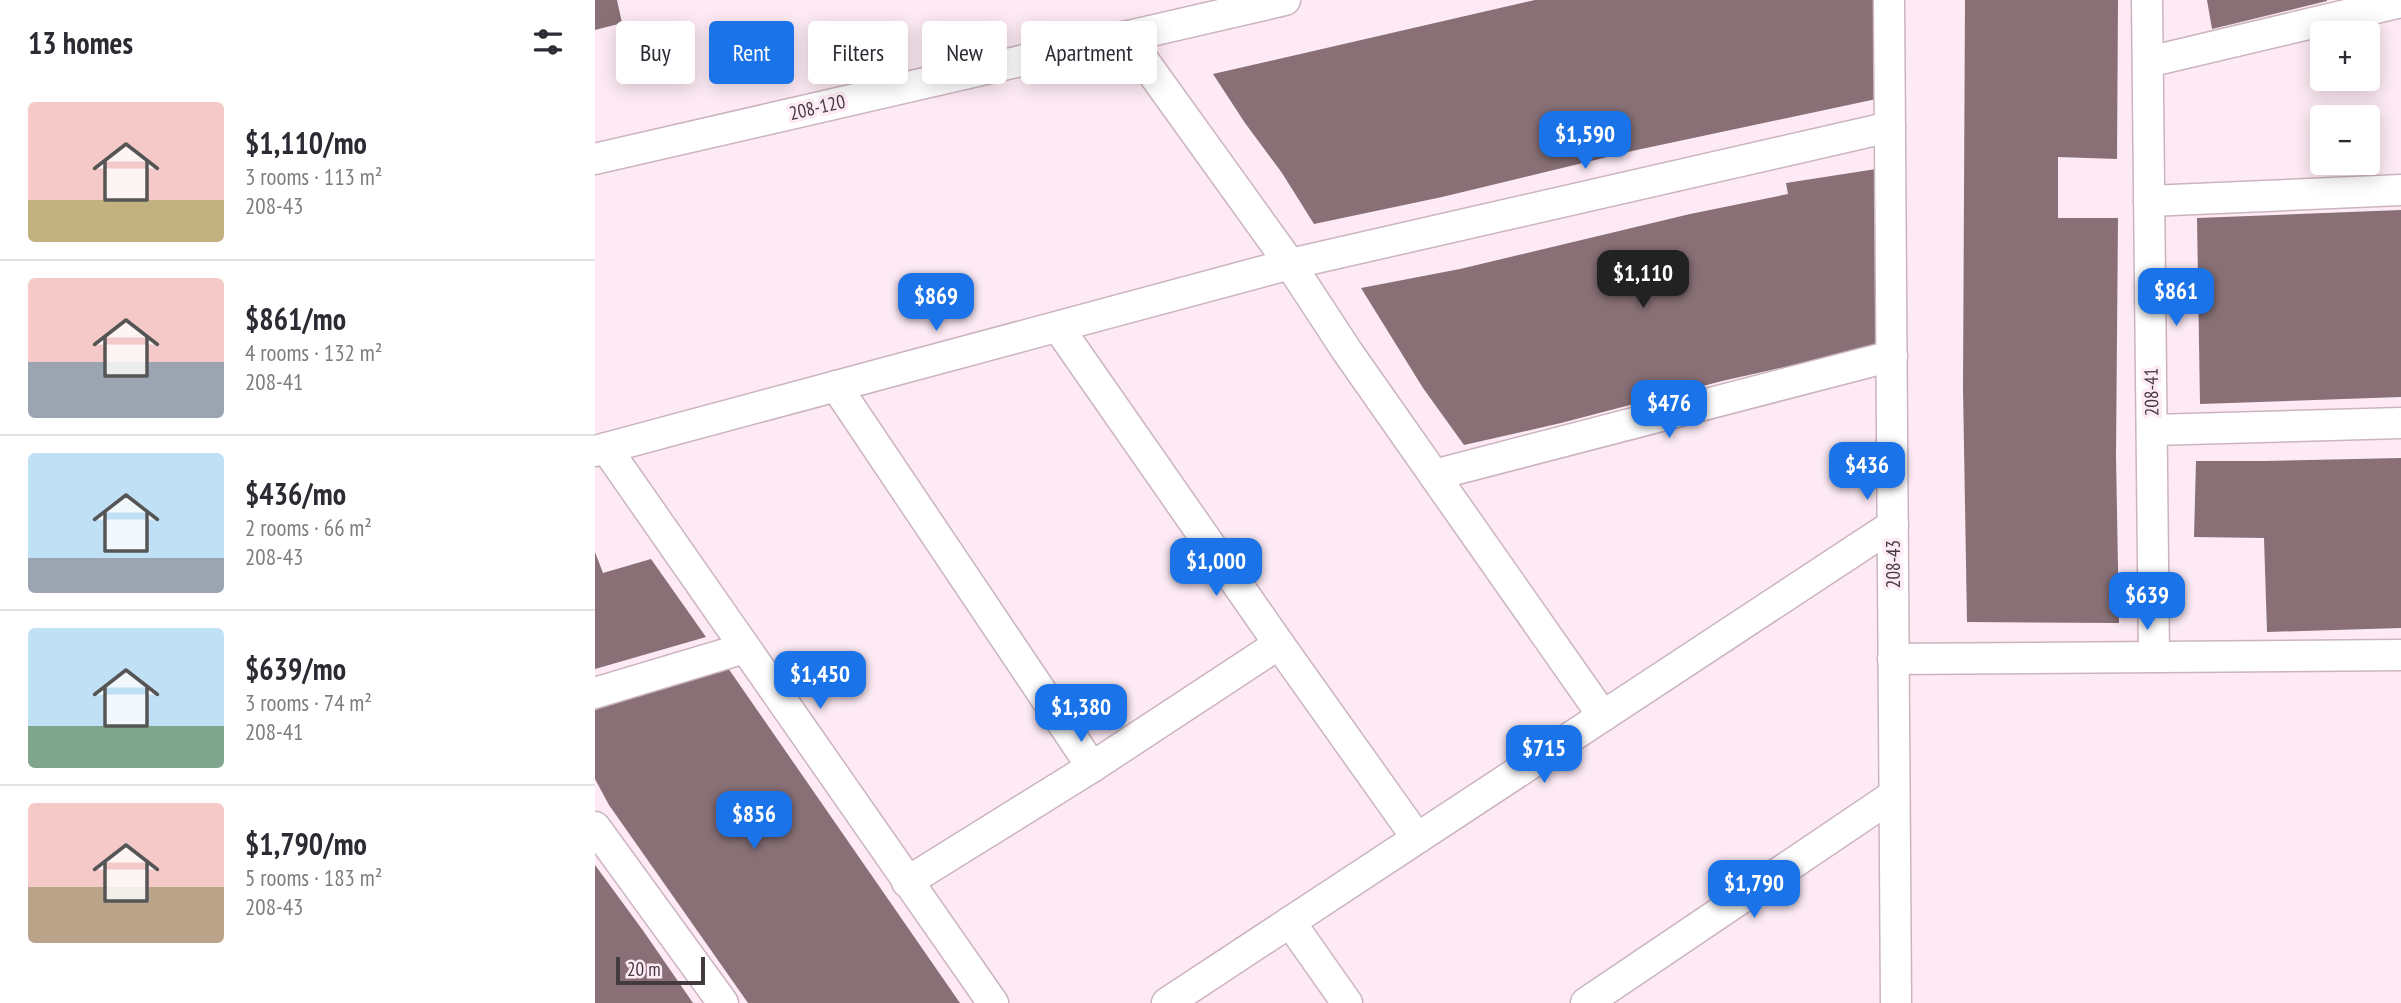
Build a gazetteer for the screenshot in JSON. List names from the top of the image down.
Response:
{
  "streets": {
    "street": ["208-120", "208-41", "208-43"]
  },
  "scale_bar": "20 m",
  "page": {
    "heading": "13 homes",
    "map_buttons": ["+", "−"],
    "chip": [
      "Buy",
      "Rent",
      "Filters",
      "New",
      "Apartment"
    ],
    "list": [
      {
        "name": "$1,110/mo",
        "note": "3 rooms · 113 m² · 208-43"
      },
      {
        "name": "$861/mo",
        "note": "4 rooms · 132 m² · 208-41"
      },
      {
        "name": "$436/mo",
        "note": "2 rooms · 66 m² · 208-43"
      },
      {
        "name": "$639/mo",
        "note": "3 rooms · 74 m² · 208-41"
      },
      {
        "name": "$1,790/mo",
        "note": "5 rooms · 183 m² · 208-43"
      }
    ],
    "price": [
      "$1,590",
      "$1,110",
      "$861",
      "$869",
      "$476",
      "$436",
      "$1,000",
      "$639",
      "$1,450",
      "$1,380",
      "$715",
      "$856",
      "$1,790"
    ],
    "scale": "20 m"
  }
}
